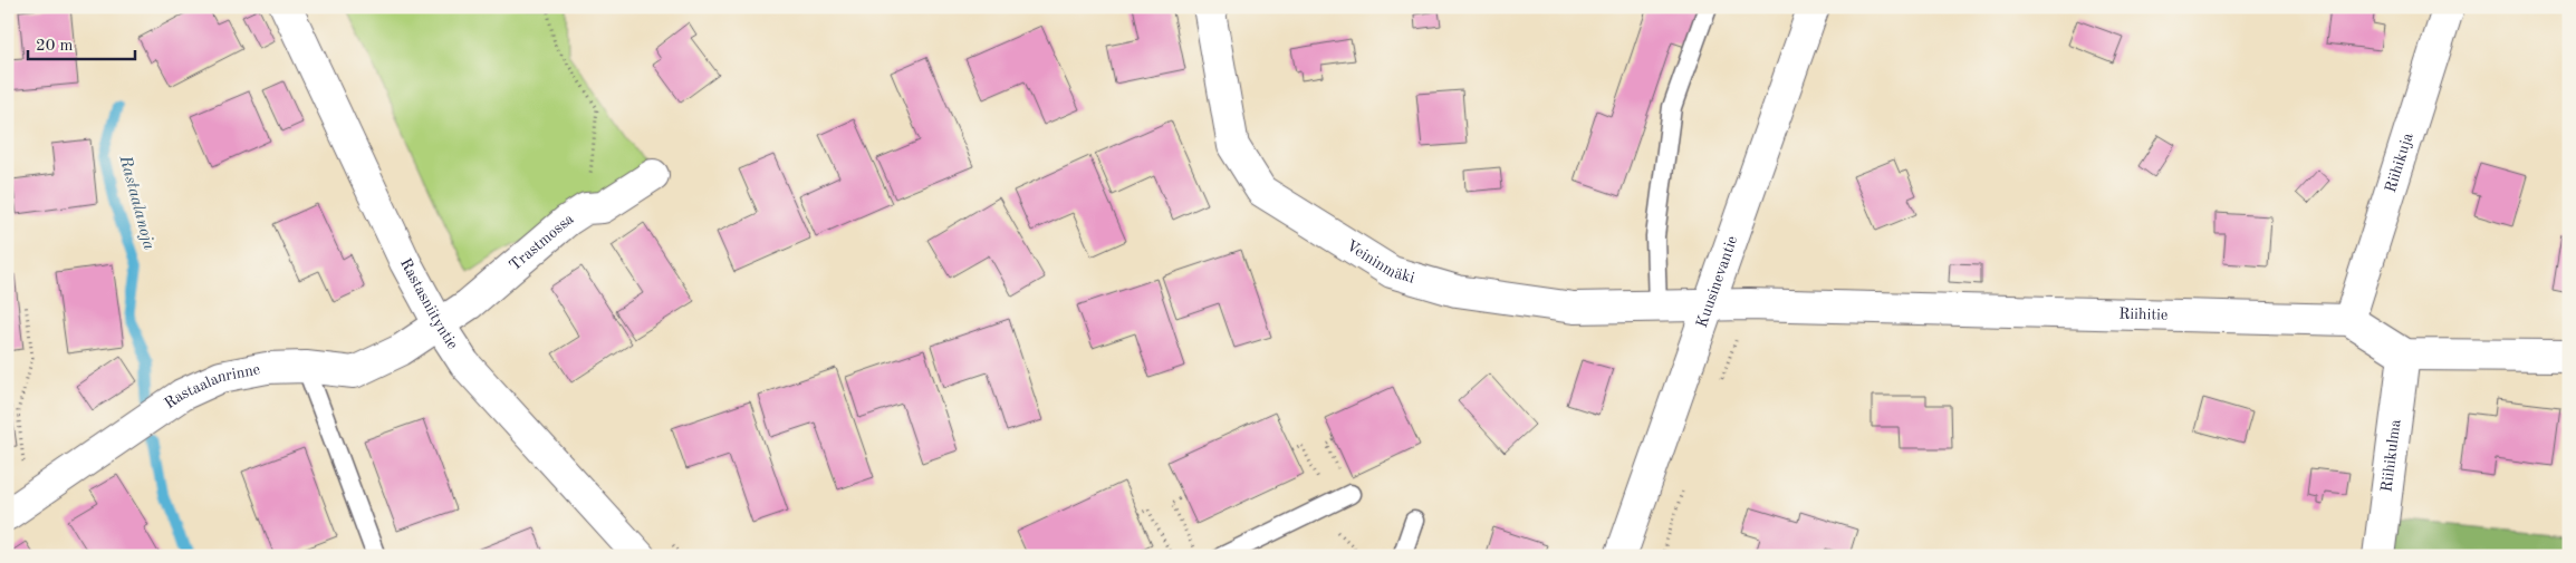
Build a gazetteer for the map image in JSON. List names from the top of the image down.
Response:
{
  "streets": {
    "street": [
      "Riihikuja",
      "Trastmossa",
      "Veininmäki",
      "Kuusinevantie",
      "Rastasniityntie",
      "Riihitie",
      "Rastaalanrinne",
      "Riihikulma"
    ]
  },
  "crossings": [
    ["Riihikuja", "Riihitie"],
    ["Trastmossa", "Rastasniityntie"],
    ["Trastmossa", "Rastaalanrinne"],
    ["Veininmäki", "Kuusinevantie"],
    ["Veininmäki", "Riihitie"],
    ["Kuusinevantie", "Riihitie"],
    ["Rastasniityntie", "Rastaalanrinne"]
  ],
  "water": ["Rastaalanoja"],
  "scale_bar": "20 m"
}
